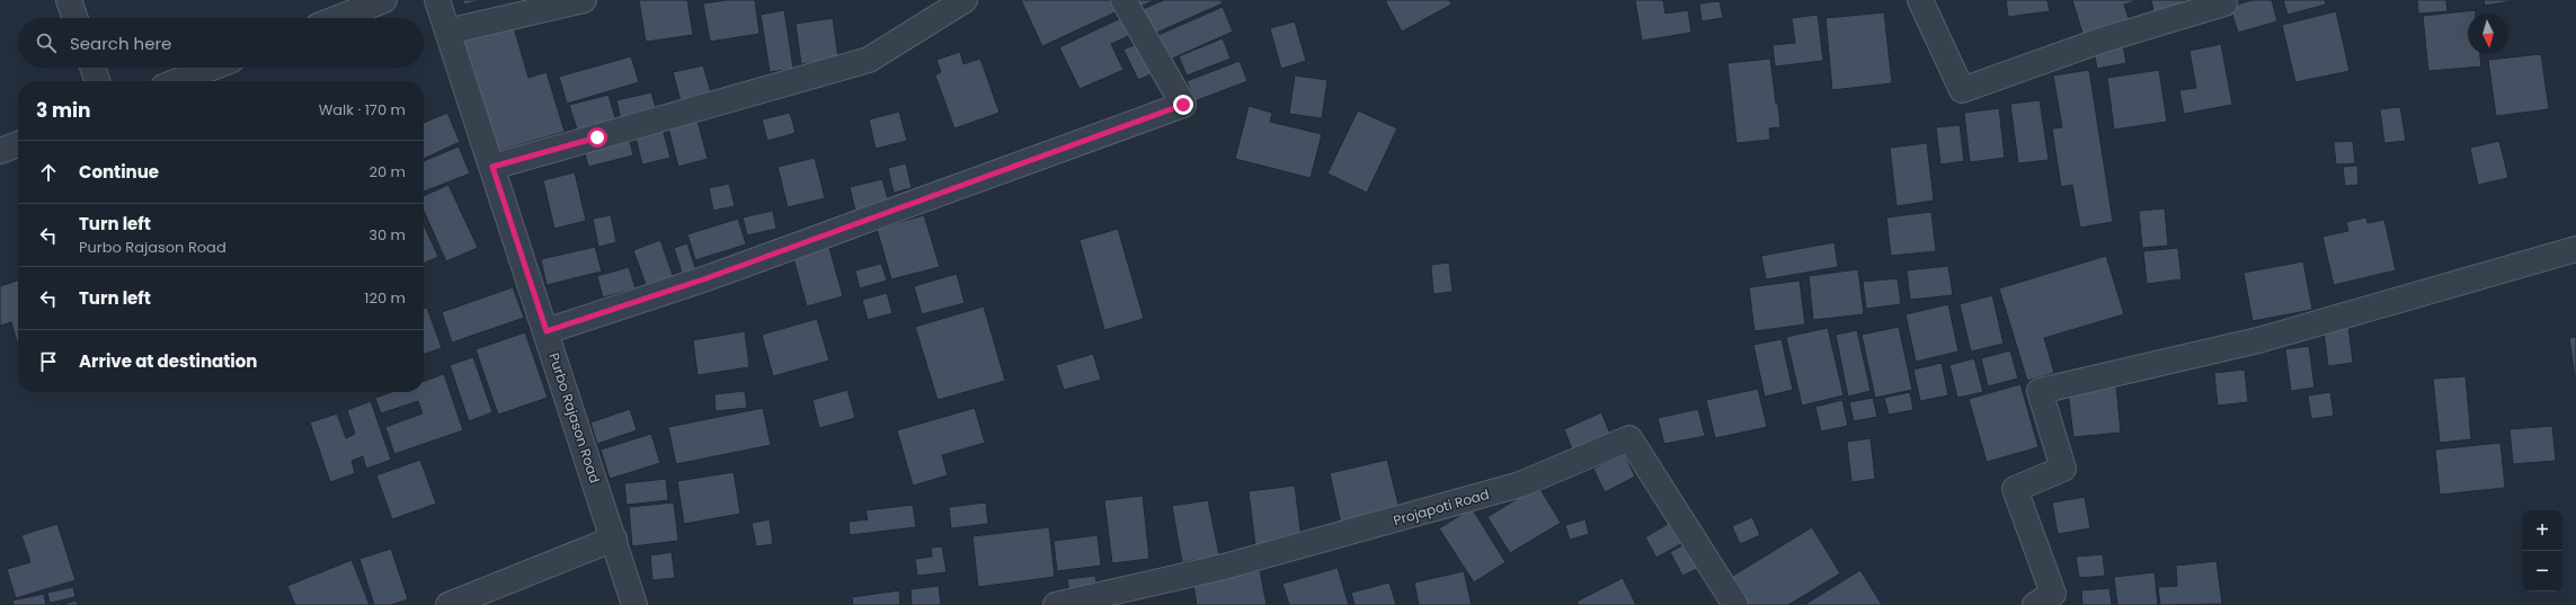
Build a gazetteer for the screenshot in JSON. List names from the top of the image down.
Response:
{
  "streets": {
    "street": ["Purbo Rajason Road", "Projapoti Road"]
  },
  "north": "bottom",
  "page": {
    "search": "Search here",
    "heading": ["3 min", "Walk · 170 m"],
    "list": [
      ["Continue", "20 m"],
      ["Turn left", "Purbo Rajason Road", "30 m"],
      ["Turn left", "120 m"],
      "Arrive at destination"
    ],
    "map_buttons": ["+", "−"]
  }
}
